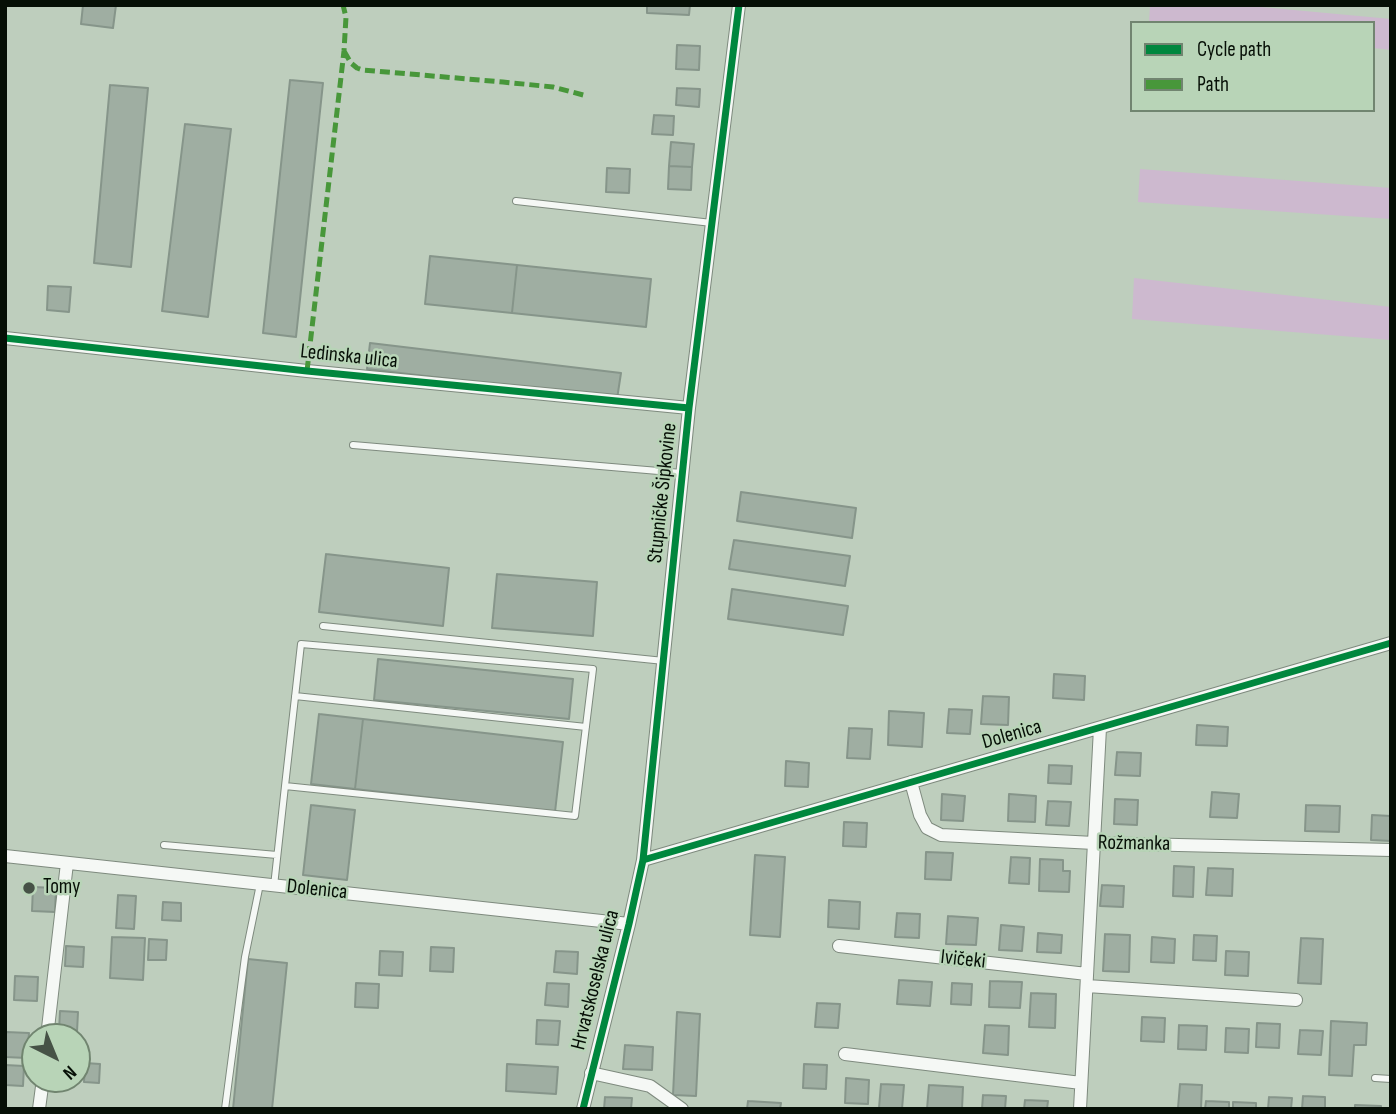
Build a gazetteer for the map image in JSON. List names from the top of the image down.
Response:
{
  "streets": {
    "street": [
      "Ledinska ulica",
      "Stupničke Šipkovine",
      "Dolenica",
      "Rožmanka",
      "Ivičeki",
      "Hrvatskoselska ulica"
    ]
  },
  "crossings": [
    ["Ledinska ulica", "Stupničke Šipkovine"],
    ["Stupničke Šipkovine", "Dolenica"],
    ["Stupničke Šipkovine", "Hrvatskoselska ulica"],
    ["Dolenica", "Rožmanka"],
    ["Dolenica", "Hrvatskoselska ulica"]
  ],
  "places": ["Tomy"],
  "legend": ["Cycle path", "Path"],
  "north": "bottom right"
}
